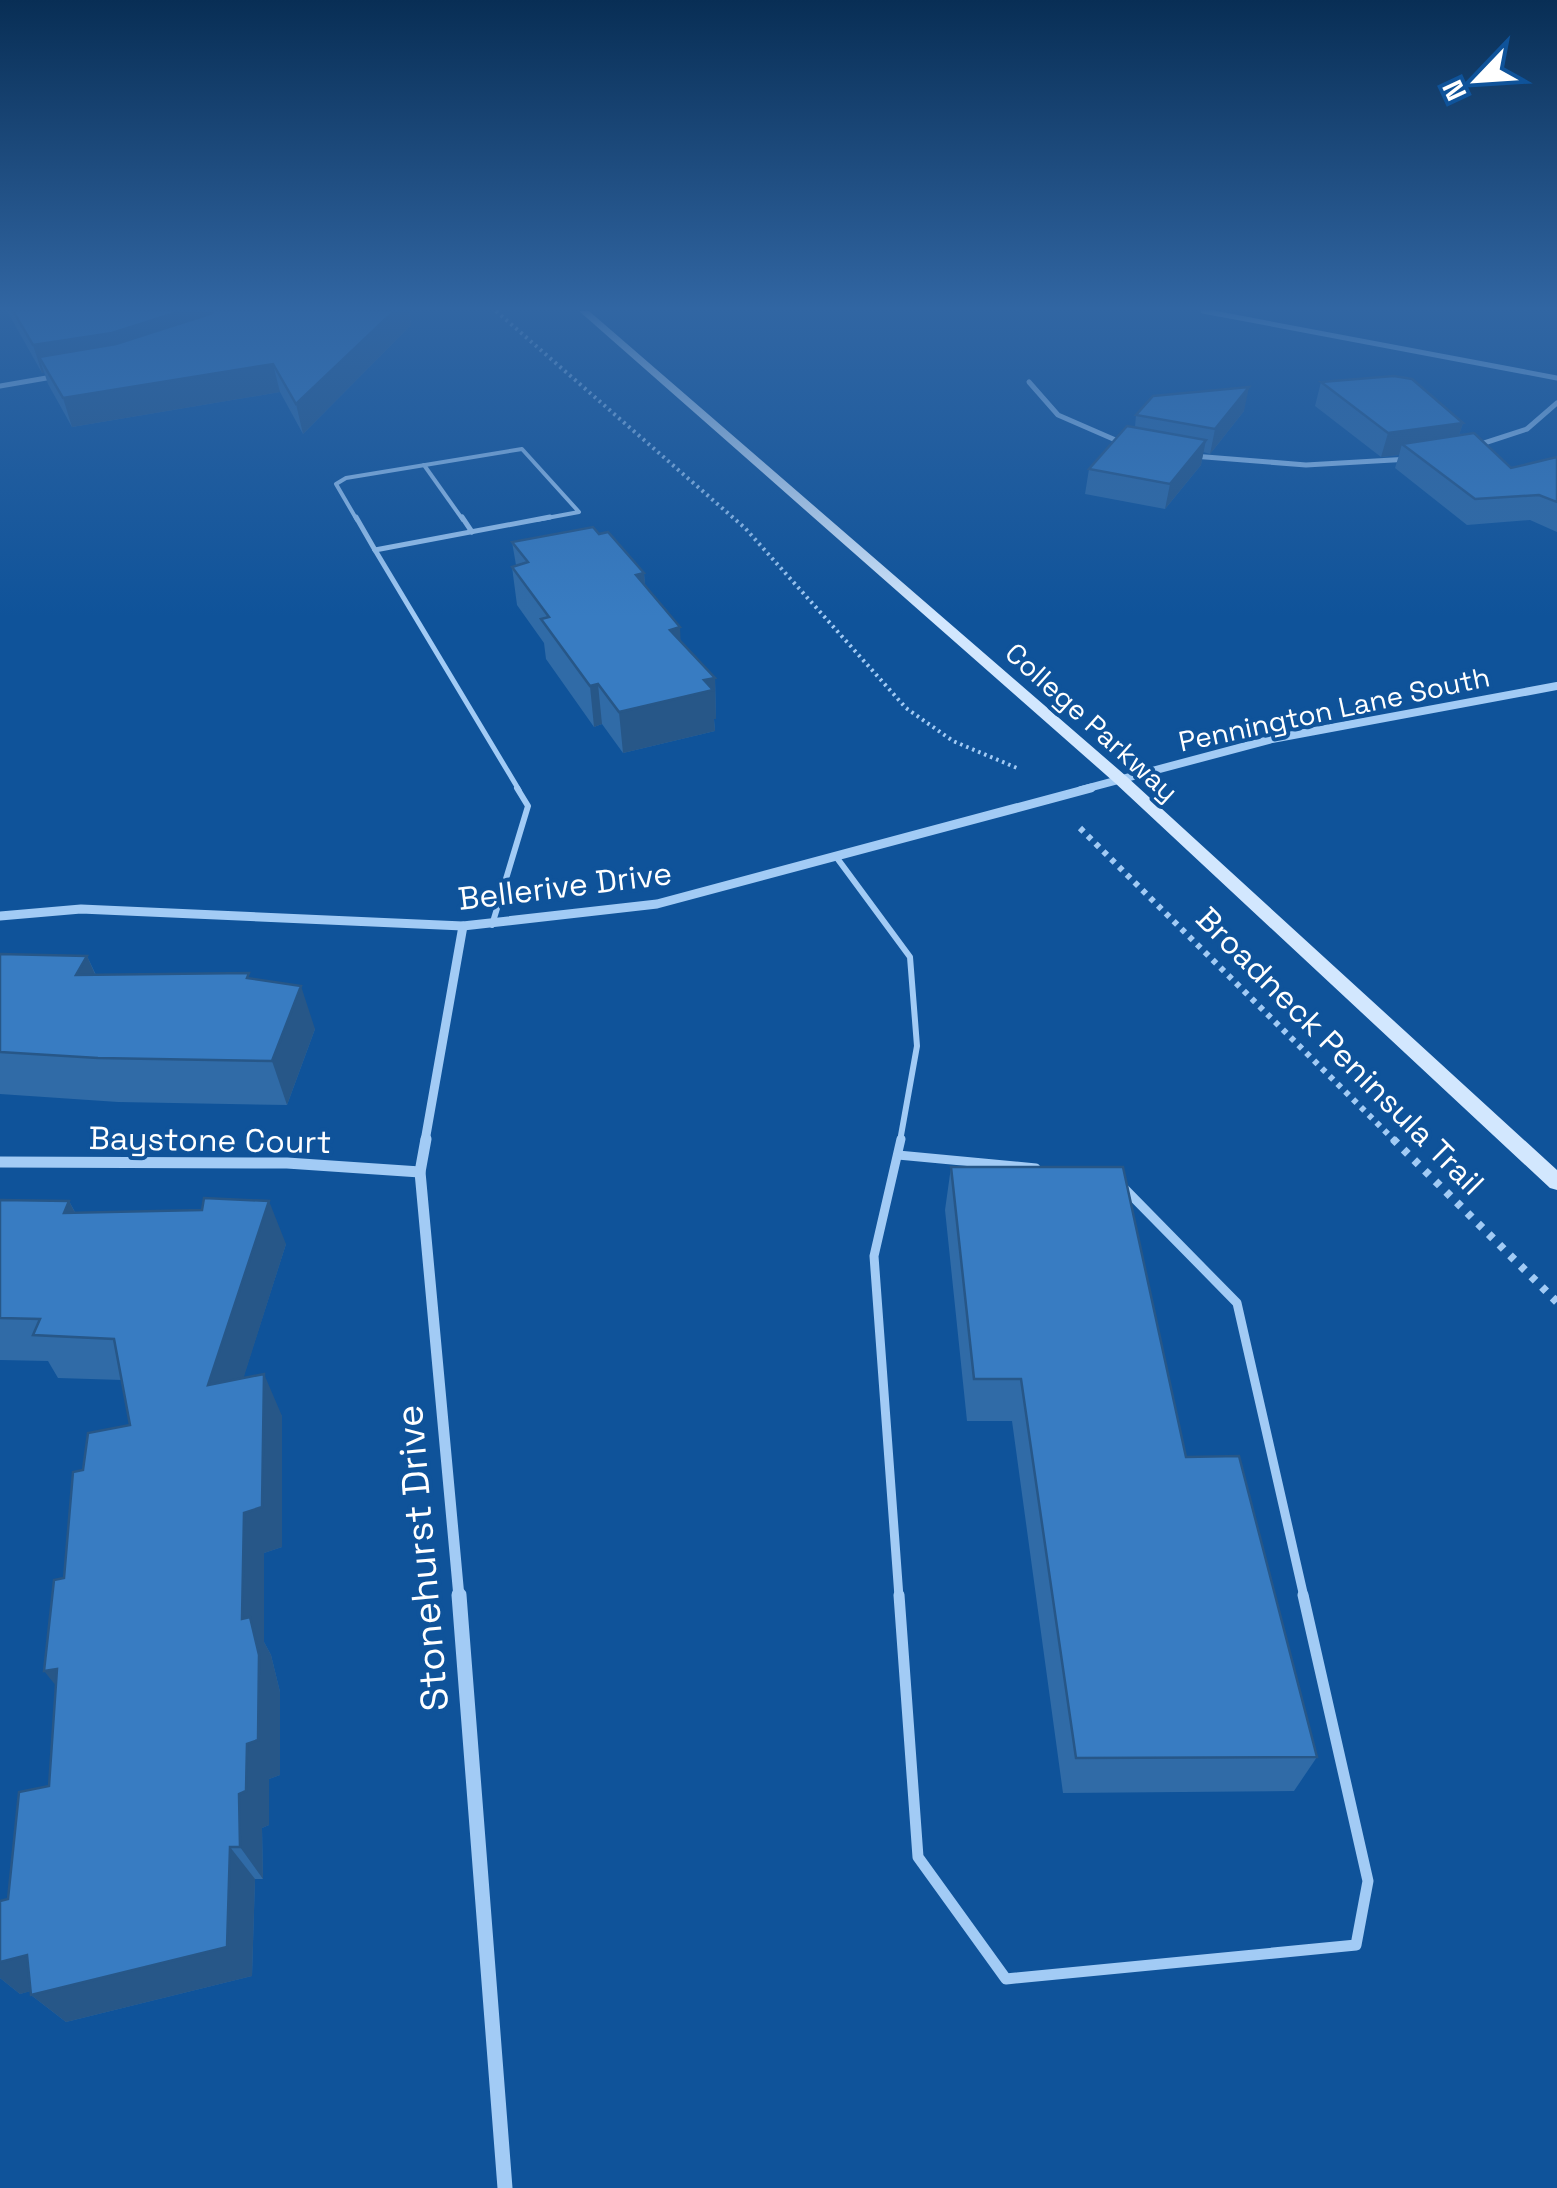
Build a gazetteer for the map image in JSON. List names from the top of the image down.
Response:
{
  "streets": {
    "main road": ["College Parkway"],
    "street": [
      "Pennington Lane South",
      "Bellerive Drive",
      "Baystone Court",
      "Stonehurst Drive"
    ],
    "path": ["Broadneck Peninsula Trail"]
  },
  "crossings": [
    ["Pennington Lane South", "College Parkway"],
    ["Pennington Lane South", "Bellerive Drive"],
    ["College Parkway", "Bellerive Drive"],
    ["Bellerive Drive", "Stonehurst Drive"],
    ["Baystone Court", "Stonehurst Drive"]
  ],
  "north": "bottom left"
}
